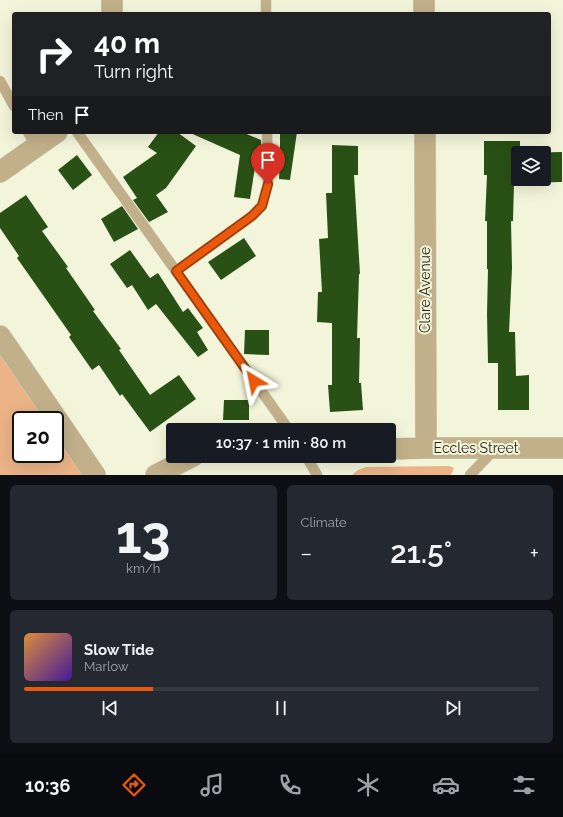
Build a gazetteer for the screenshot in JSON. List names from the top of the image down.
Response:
{
  "streets": {
    "street": ["Clare Avenue", "Eccles Street"]
  },
  "crossings": [
    ["Clare Avenue", "Eccles Street"]
  ],
  "page": {
    "turn": ["40 m", "Turn right"],
    "then": "Then",
    "limit": "20",
    "trip": "10:37 · 1 min · 80 m",
    "tile": [
      ["13", "km/h"],
      "Climate"
    ],
    "heat": ["−", "21.5°", "+"],
    "song": ["Slow Tide", "Marlow"],
    "tabs": "10:36"
  }
}
